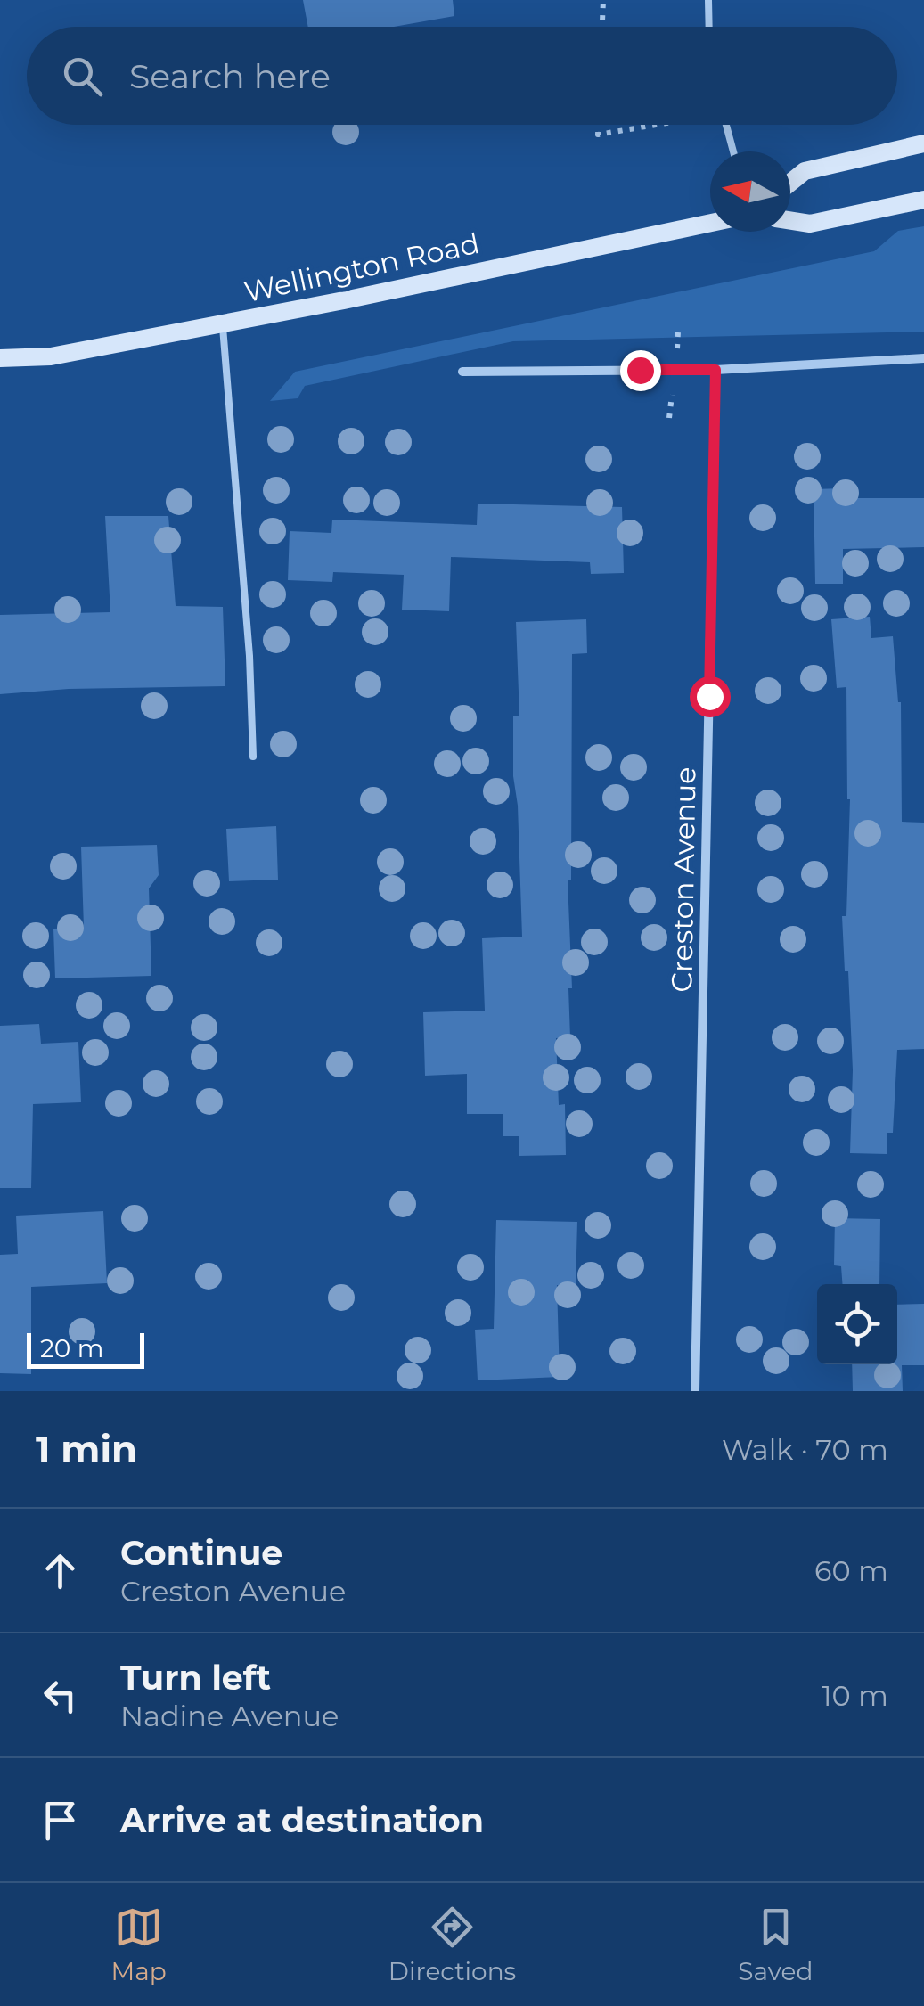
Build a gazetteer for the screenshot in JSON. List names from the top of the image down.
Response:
{
  "streets": {
    "main road": ["Wellington Road"],
    "street": ["Creston Avenue"]
  },
  "scale_bar": "20 m",
  "north": "left",
  "page": {
    "search": "Search here",
    "scale": "20 m",
    "heading": ["1 min", "Walk · 70 m"],
    "list": [
      ["Continue", "Creston Avenue", "60 m"],
      ["Turn left", "Nadine Avenue", "10 m"],
      "Arrive at destination"
    ],
    "nav": ["Map", "Directions", "Saved"]
  }
}
